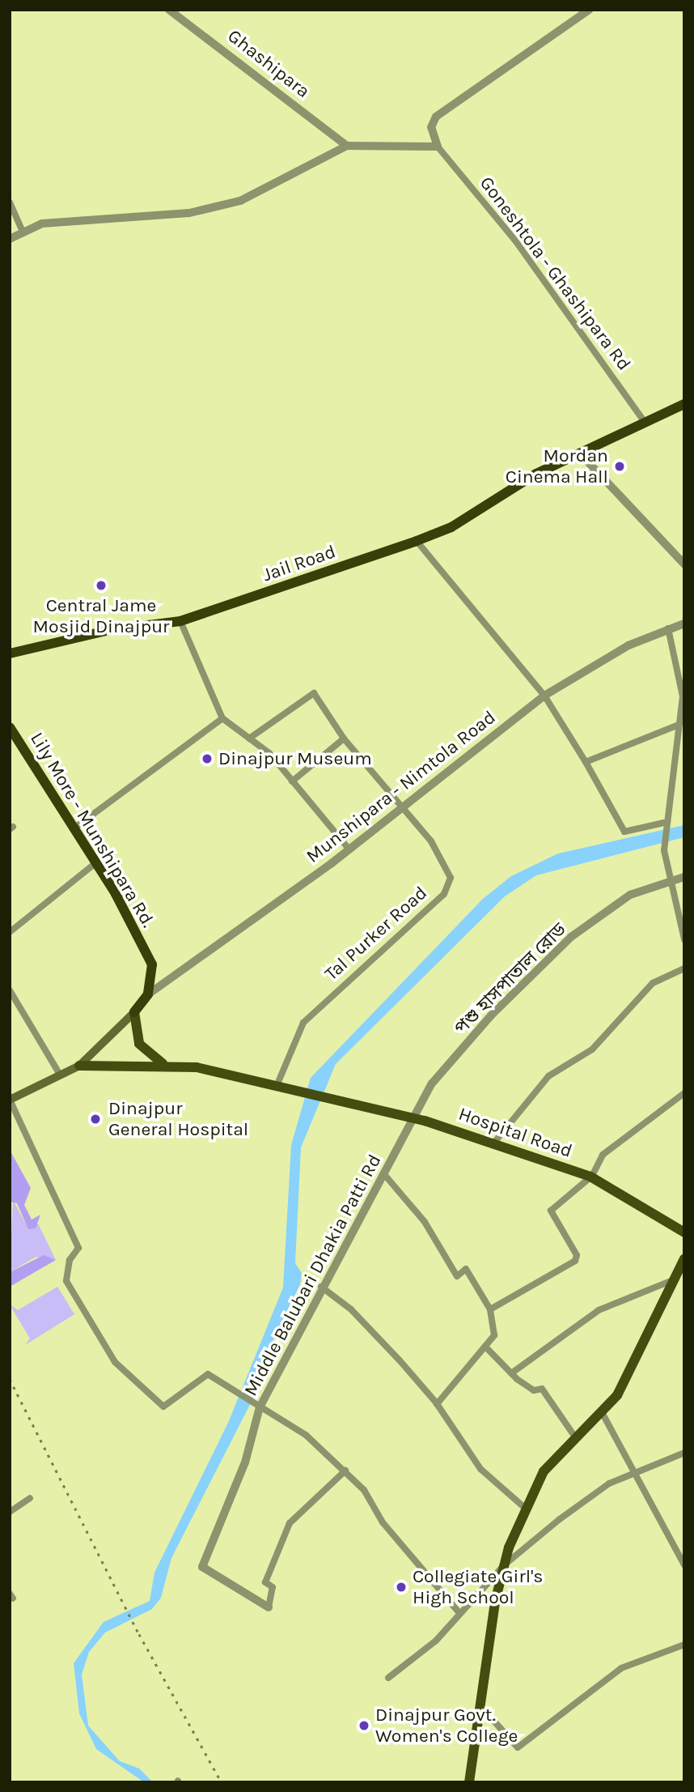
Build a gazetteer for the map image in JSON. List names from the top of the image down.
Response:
{
  "streets": {
    "highway": ["Jail Road", "Lily More - Munshipara Rd."],
    "main road": ["Hospital Road"],
    "street": [
      "Ghashipara",
      "Goneshtola - Ghashipara Rd",
      "Munshipara - Nimtola Road",
      "Tal Purker Road",
      "পশু হাসপাতাল রোড",
      "Middle Balubari Dhakia Patti Rd"
    ]
  },
  "crossings": [
    ["Goneshtola - Ghashipara Rd", "Jail Road"],
    ["Munshipara - Nimtola Road", "Lily More - Munshipara Rd."],
    ["Munshipara - Nimtola Road", "Tal Purker Road"],
    ["Tal Purker Road", "Hospital Road"],
    ["পশু হাসপাতাল রোড", "Hospital Road"],
    ["পশু হাসপাতাল রোড", "Middle Balubari Dhakia Patti Rd"],
    ["Hospital Road", "Middle Balubari Dhakia Patti Rd"]
  ],
  "places": [
    "Mordan Cinema Hall",
    "Central Jame Mosjid Dinajpur",
    "Dinajpur Museum",
    "Dinajpur General Hospital",
    "Collegiate Girl's High School",
    "Dinajpur Govt. Women's College"
  ]
}
